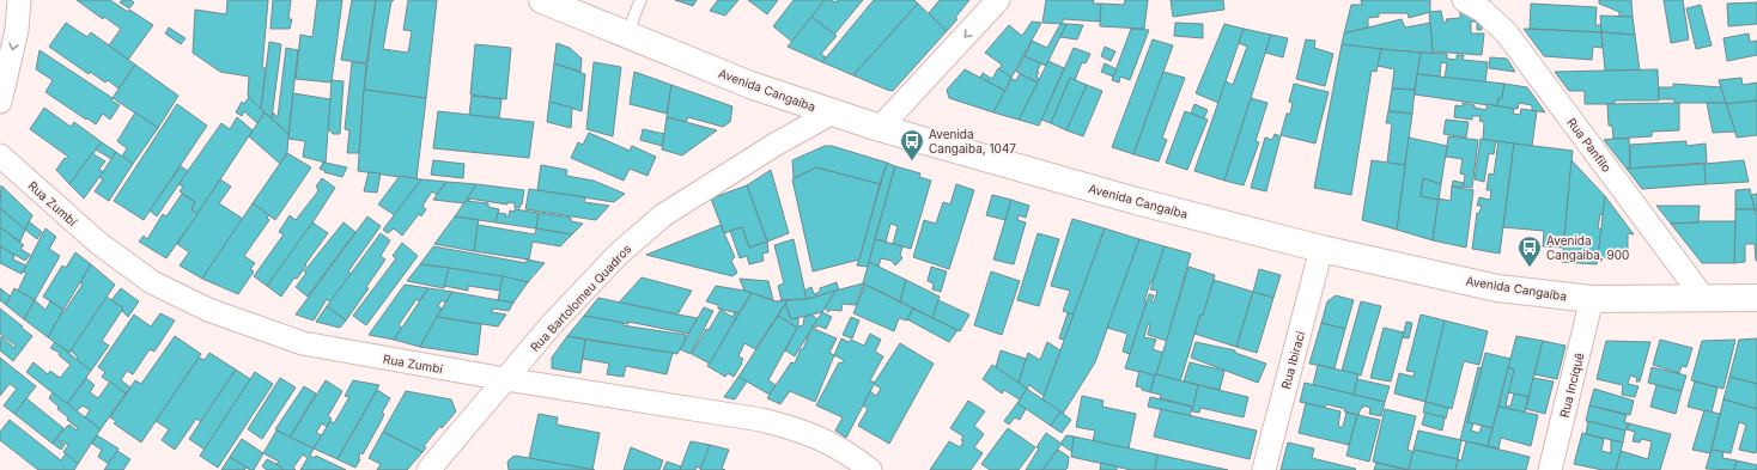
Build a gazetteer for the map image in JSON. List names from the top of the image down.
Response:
{
  "streets": {
    "main road": ["Avenida Cangaíba"],
    "street": [
      "Rua Panfilo",
      "Rua Zumbí",
      "Rua Bartolomeu Quadros",
      "Rua Ibiraci",
      "Rua Inciquê"
    ]
  },
  "crossings": [
    ["Avenida Cangaíba", "Rua Panfilo"],
    ["Avenida Cangaíba", "Rua Bartolomeu Quadros"],
    ["Avenida Cangaíba", "Rua Ibiraci"],
    ["Avenida Cangaíba", "Rua Inciquê"],
    ["Rua Zumbí", "Rua Bartolomeu Quadros"]
  ],
  "places": {
    "bus stop": ["Avenida Cangaiba, 1047", "Avenida Cangaiba, 900"]
  }
}
